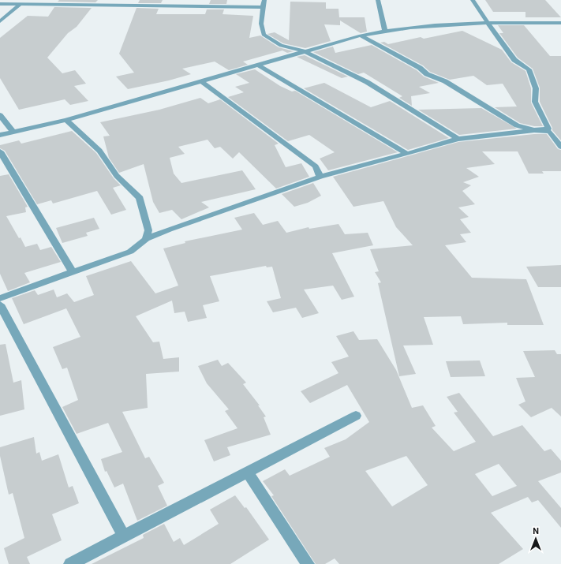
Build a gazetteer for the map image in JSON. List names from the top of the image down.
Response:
{
  "north": "top"
}
